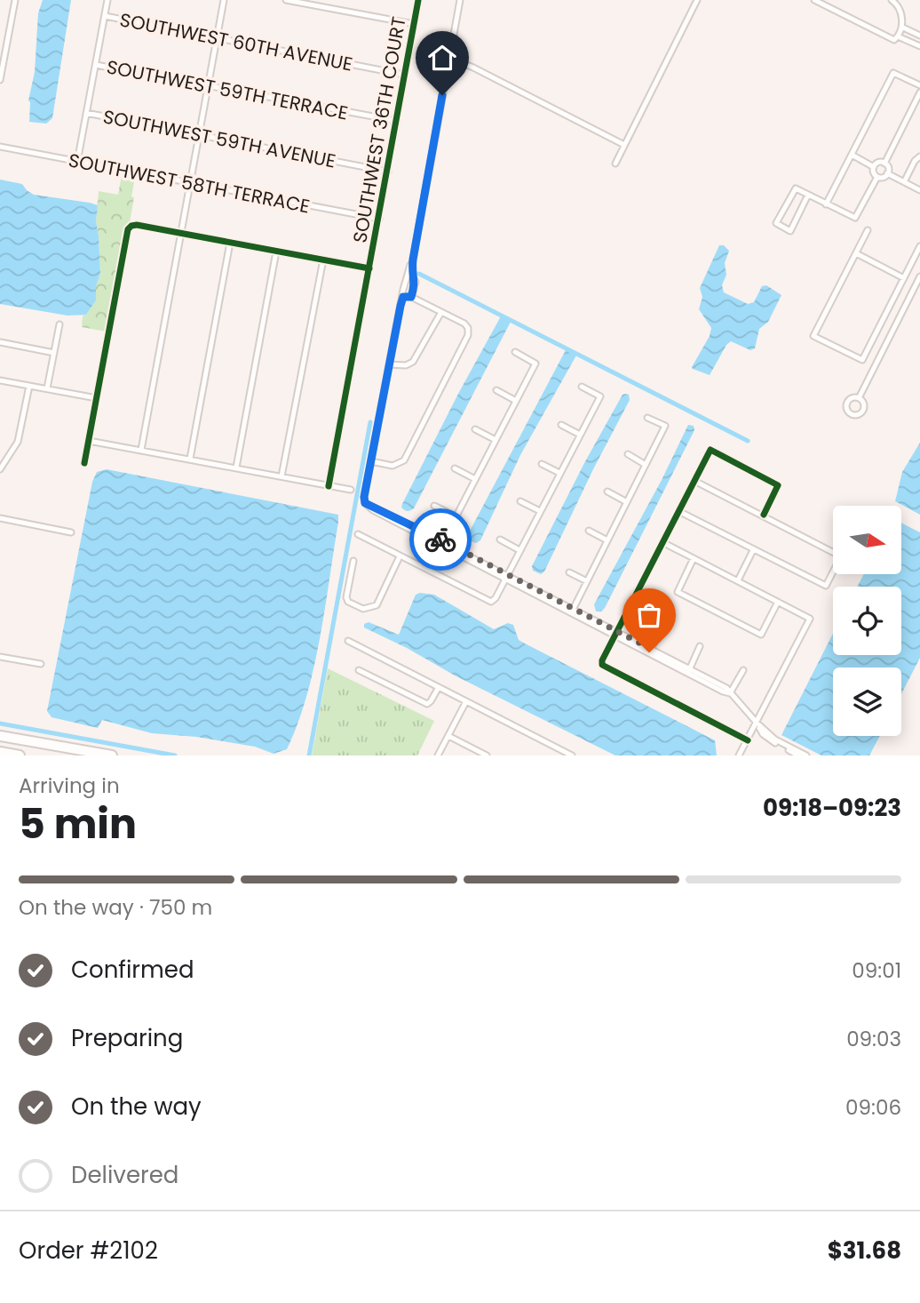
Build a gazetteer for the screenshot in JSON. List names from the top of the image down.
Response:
{
  "streets": {
    "street": [
      "SOUTHWEST 60TH AVENUE",
      "SOUTHWEST 59TH TERRACE",
      "SOUTHWEST 36TH COURT",
      "SOUTHWEST 59TH AVENUE",
      "SOUTHWEST 58TH TERRACE"
    ]
  },
  "crossings": [
    ["SOUTHWEST 60TH AVENUE", "SOUTHWEST 36TH COURT"],
    ["SOUTHWEST 59TH TERRACE", "SOUTHWEST 36TH COURT"],
    ["SOUTHWEST 36TH COURT", "SOUTHWEST 59TH AVENUE"],
    ["SOUTHWEST 36TH COURT", "SOUTHWEST 58TH TERRACE"]
  ],
  "north": "right",
  "page": {
    "heading": ["5 min", "Arriving in", "09:18–09:23"],
    "panel": ["Order #2102", "$31.68"],
    "bar": "On the way · 750 m",
    "list": [
      ["Confirmed", "09:01"],
      ["Preparing", "09:03"],
      ["On the way", "09:06"],
      "Delivered"
    ]
  }
}
